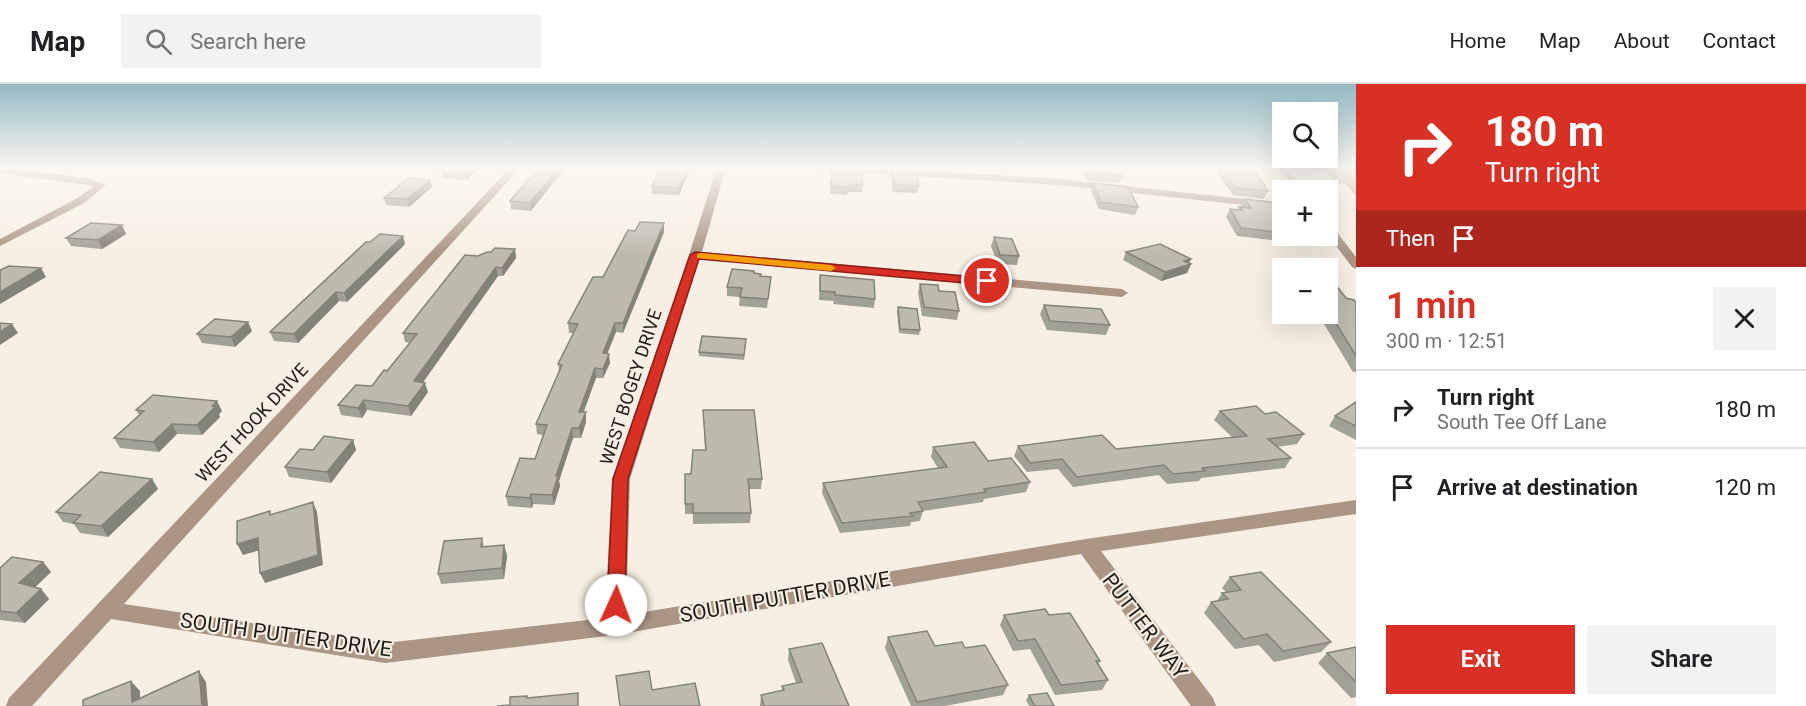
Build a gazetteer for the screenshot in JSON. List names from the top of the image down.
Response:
{
  "streets": {
    "street": [
      "WEST BOGEY DRIVE",
      "WEST HOOK DRIVE",
      "SOUTH PUTTER DRIVE",
      "PUTTER WAY"
    ]
  },
  "crossings": [
    ["WEST BOGEY DRIVE", "SOUTH PUTTER DRIVE"],
    ["WEST HOOK DRIVE", "SOUTH PUTTER DRIVE"],
    ["SOUTH PUTTER DRIVE", "PUTTER WAY"]
  ],
  "page": {
    "header": "Map",
    "search": "Search here",
    "nav": [
      "Home",
      "Map",
      "About",
      "Contact"
    ],
    "turn": ["180 m", "Turn right"],
    "map_buttons": ["+", "−"],
    "then": "Then",
    "heading": ["1 min", "300 m · 12:51"],
    "list": [
      {
        "name": "Turn right",
        "note": "South Tee Off Lane",
        "value": "180 m"
      },
      {
        "name": "Arrive at destination",
        "value": "120 m"
      }
    ],
    "buttons": ["Exit", "Share"]
  }
}
